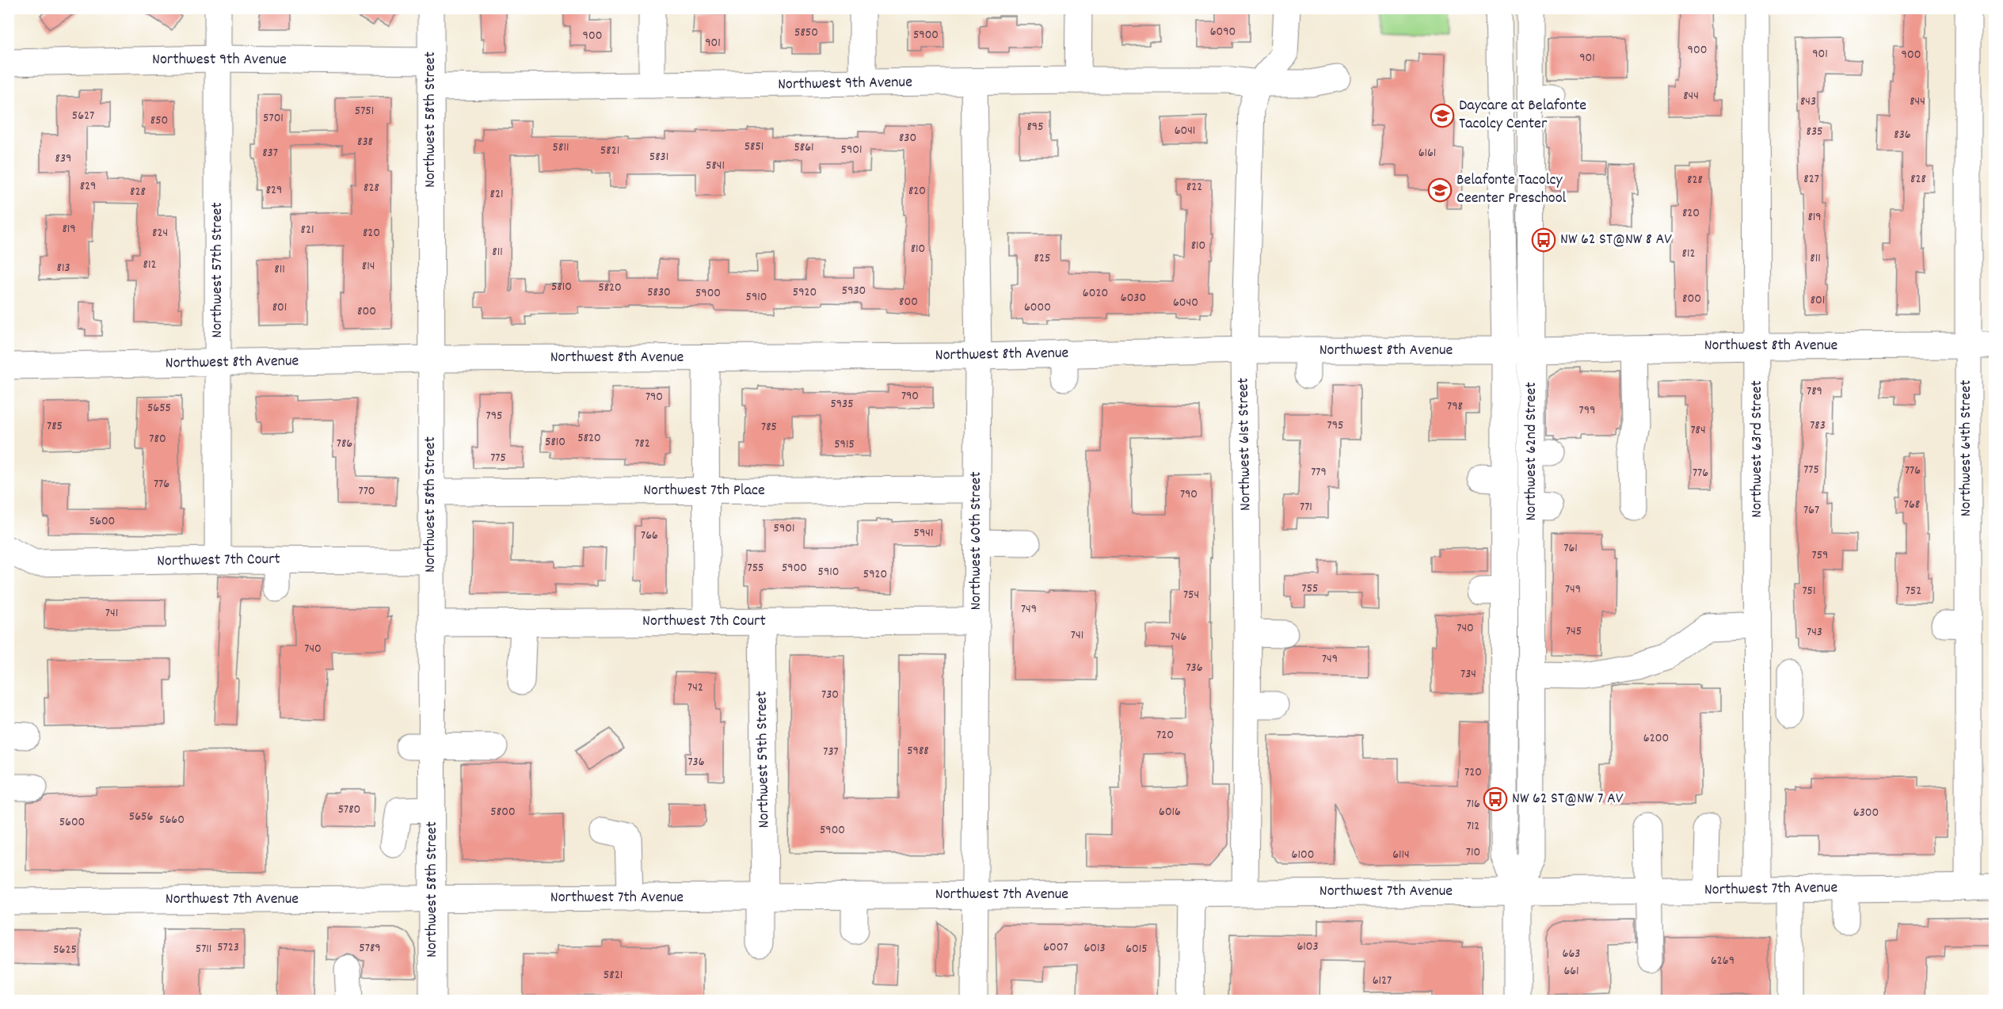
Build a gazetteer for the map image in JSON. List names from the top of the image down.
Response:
{
  "streets": {
    "street": [
      "Northwest 9th Avenue",
      "Northwest 58th Street",
      "Northwest 57th Street",
      "Northwest 8th Avenue",
      "Northwest 61st Street",
      "Northwest 64th Street",
      "Northwest 63rd Street",
      "Northwest 62nd Street",
      "Northwest 7th Place",
      "Northwest 60th Street",
      "Northwest 7th Court",
      "Northwest 59th Street",
      "Northwest 7th Avenue"
    ]
  },
  "crossings": [
    ["Northwest 9th Avenue", "Northwest 58th Street"],
    ["Northwest 9th Avenue", "Northwest 57th Street"],
    ["Northwest 9th Avenue", "Northwest 61st Street"],
    ["Northwest 9th Avenue", "Northwest 60th Street"],
    ["Northwest 58th Street", "Northwest 8th Avenue"],
    ["Northwest 58th Street", "Northwest 7th Place"],
    ["Northwest 58th Street", "Northwest 7th Court"],
    ["Northwest 58th Street", "Northwest 7th Avenue"],
    ["Northwest 57th Street", "Northwest 8th Avenue"],
    ["Northwest 57th Street", "Northwest 7th Court"],
    ["Northwest 8th Avenue", "Northwest 61st Street"],
    ["Northwest 8th Avenue", "Northwest 64th Street"],
    ["Northwest 8th Avenue", "Northwest 63rd Street"],
    ["Northwest 8th Avenue", "Northwest 62nd Street"],
    ["Northwest 8th Avenue", "Northwest 60th Street"],
    ["Northwest 61st Street", "Northwest 7th Avenue"],
    ["Northwest 64th Street", "Northwest 7th Avenue"],
    ["Northwest 63rd Street", "Northwest 7th Avenue"],
    ["Northwest 62nd Street", "Northwest 7th Avenue"],
    ["Northwest 7th Place", "Northwest 60th Street"],
    ["Northwest 60th Street", "Northwest 7th Court"],
    ["Northwest 60th Street", "Northwest 7th Avenue"],
    ["Northwest 7th Court", "Northwest 59th Street"],
    ["Northwest 59th Street", "Northwest 7th Avenue"]
  ],
  "places": {
    "school or university": ["Daycare at Belafonte Tacolcy Center", "Belafonte Tacolcy Ceenter Preschool"],
    "bus stop": ["NW 62 ST@NW 8 AV", "NW 62 ST@NW 7 AV"]
  },
  "house_numbers": [
    "6090",
    "5850",
    "5900",
    "900",
    "901",
    "900",
    "901",
    "900",
    "901",
    "844",
    "843",
    "844",
    "5751",
    "5627",
    "5701",
    "850",
    "895",
    "6041",
    "835",
    "836",
    "830",
    "838",
    "5851",
    "5811",
    "5861",
    "5901",
    "5821",
    "837",
    "6161",
    "5831",
    "839",
    "5841",
    "827",
    "828",
    "828",
    "829",
    "822",
    "828",
    "829",
    "820",
    "828",
    "821",
    "820",
    "819",
    "819",
    "821",
    "824",
    "820",
    "810",
    "810",
    "811",
    "812",
    "825",
    "811",
    "812",
    "814",
    "813",
    "811",
    "5810",
    "5820",
    "5930",
    "5830",
    "5920",
    "5900",
    "6020",
    "5910",
    "6030",
    "800",
    "801",
    "800",
    "6040",
    "801",
    "6000",
    "800",
    "789",
    "790",
    "790",
    "5935",
    "798",
    "5655",
    "799",
    "795",
    "795",
    "783",
    "785",
    "785",
    "784",
    "5820",
    "780",
    "5810",
    "786",
    "782",
    "5915",
    "775",
    "775",
    "776",
    "779",
    "776",
    "776",
    "770",
    "790",
    "768",
    "771",
    "767",
    "5600",
    "5901",
    "5941",
    "766",
    "761",
    "759",
    "755",
    "5900",
    "5910",
    "5920",
    "755",
    "749",
    "751",
    "752",
    "754",
    "749",
    "741",
    "740",
    "745",
    "743",
    "741",
    "746",
    "740",
    "749",
    "736",
    "734",
    "742",
    "730",
    "720",
    "6200",
    "5988",
    "737",
    "736",
    "720",
    "716",
    "5780",
    "5800",
    "6016",
    "6300",
    "5656",
    "5660",
    "5600",
    "712",
    "5900",
    "710",
    "6100",
    "6114",
    "6103",
    "5723",
    "6007",
    "5789",
    "6013",
    "5711",
    "6015",
    "5625",
    "663",
    "6269",
    "661",
    "5821",
    "6127"
  ]
}
